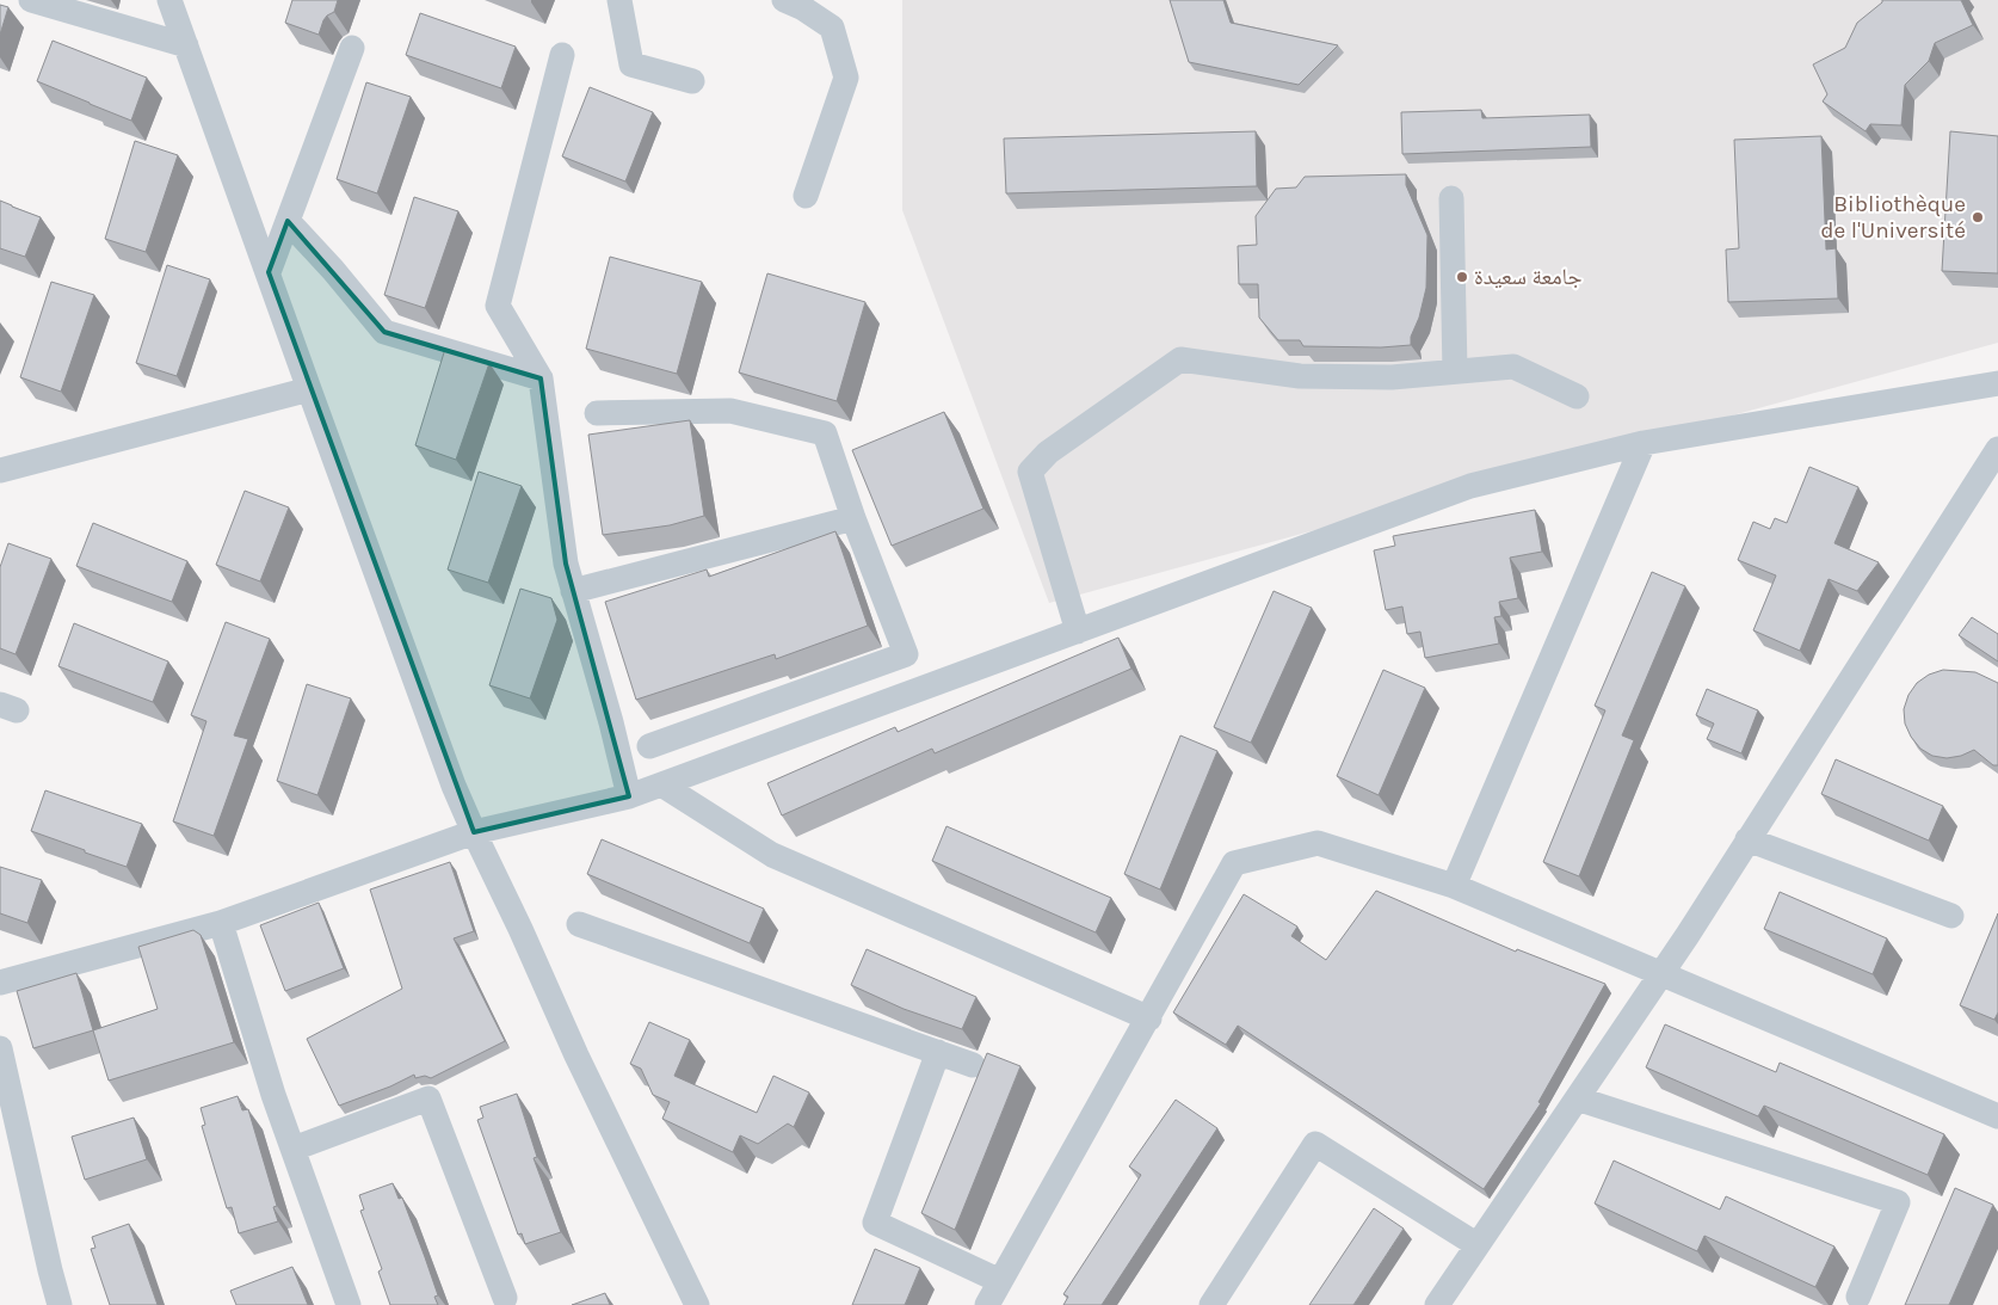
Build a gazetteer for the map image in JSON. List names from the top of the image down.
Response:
{
  "places": ["Bibliothèque de l'Université", "جامعة سعيدة"]
}
